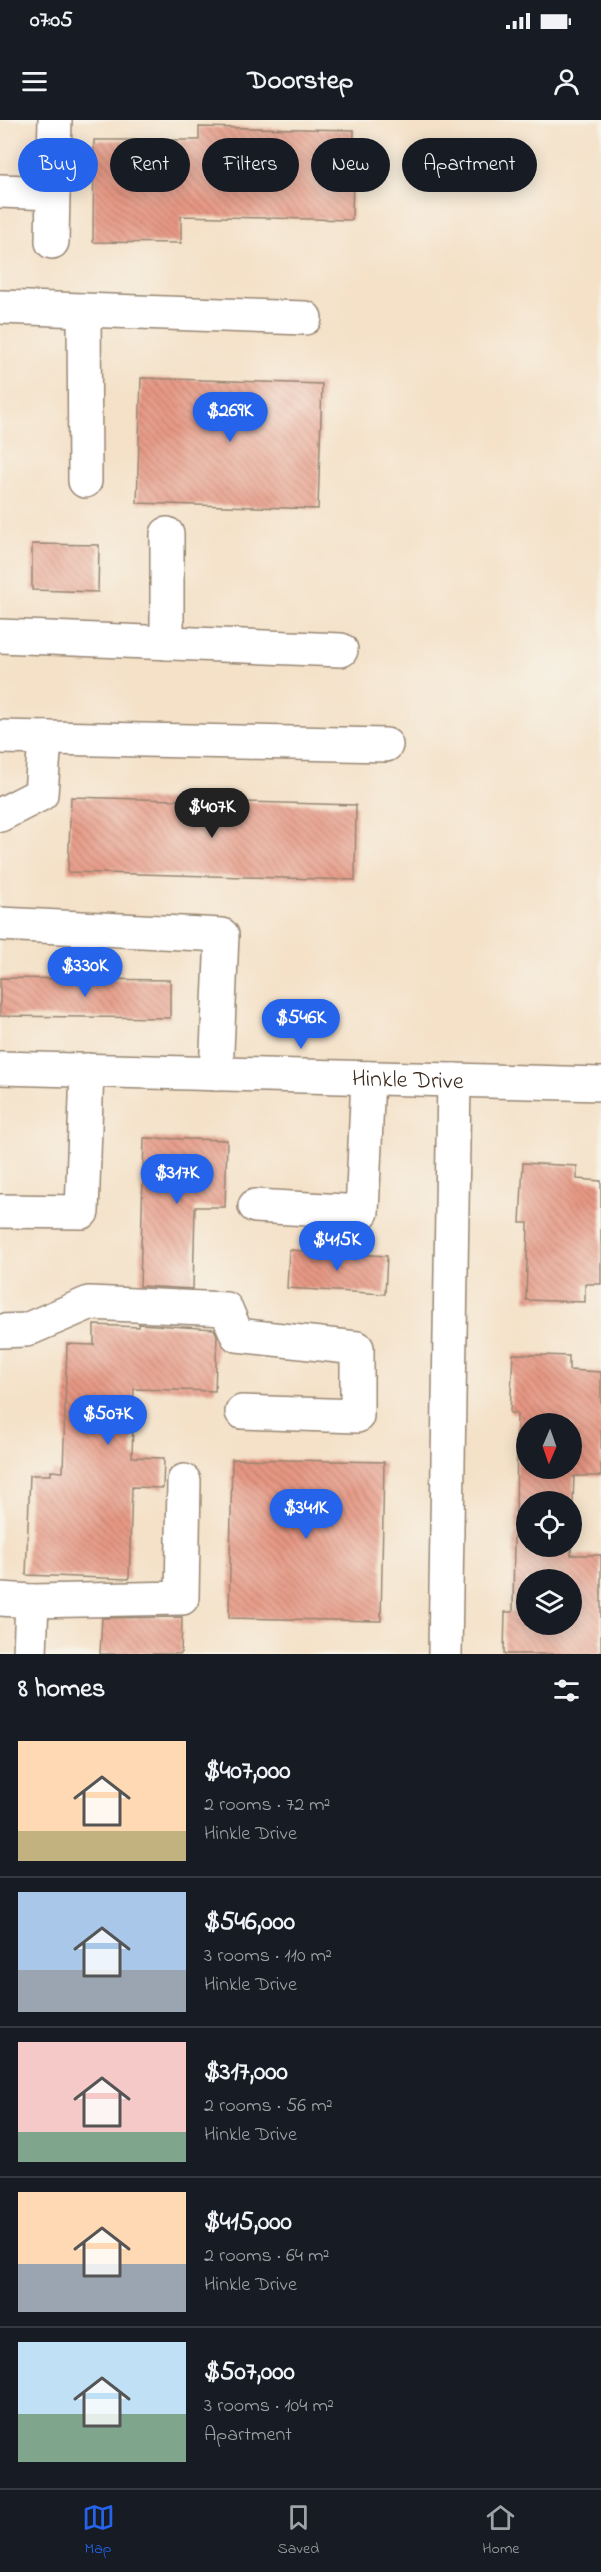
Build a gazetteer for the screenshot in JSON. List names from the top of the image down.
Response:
{
  "streets": {
    "street": ["Hinkle Drive"]
  },
  "north": "bottom",
  "page": {
    "status": "07:05",
    "header": "Doorstep",
    "chip": [
      "Buy",
      "Rent",
      "Filters",
      "New",
      "Apartment"
    ],
    "price": [
      "$269K",
      "$407K",
      "$330K",
      "$546K",
      "$317K",
      "$415K",
      "$507K",
      "$341K"
    ],
    "heading": "8 homes",
    "list": [
      {
        "name": "$407,000",
        "note": "2 rooms · 72 m² · Hinkle Drive"
      },
      {
        "name": "$546,000",
        "note": "3 rooms · 110 m² · Hinkle Drive"
      },
      {
        "name": "$317,000",
        "note": "2 rooms · 56 m² · Hinkle Drive"
      },
      {
        "name": "$415,000",
        "note": "2 rooms · 64 m² · Hinkle Drive"
      },
      {
        "name": "$507,000",
        "note": "3 rooms · 104 m² · Apartment"
      }
    ],
    "tabs": ["Map", "Saved", "Home"]
  }
}
